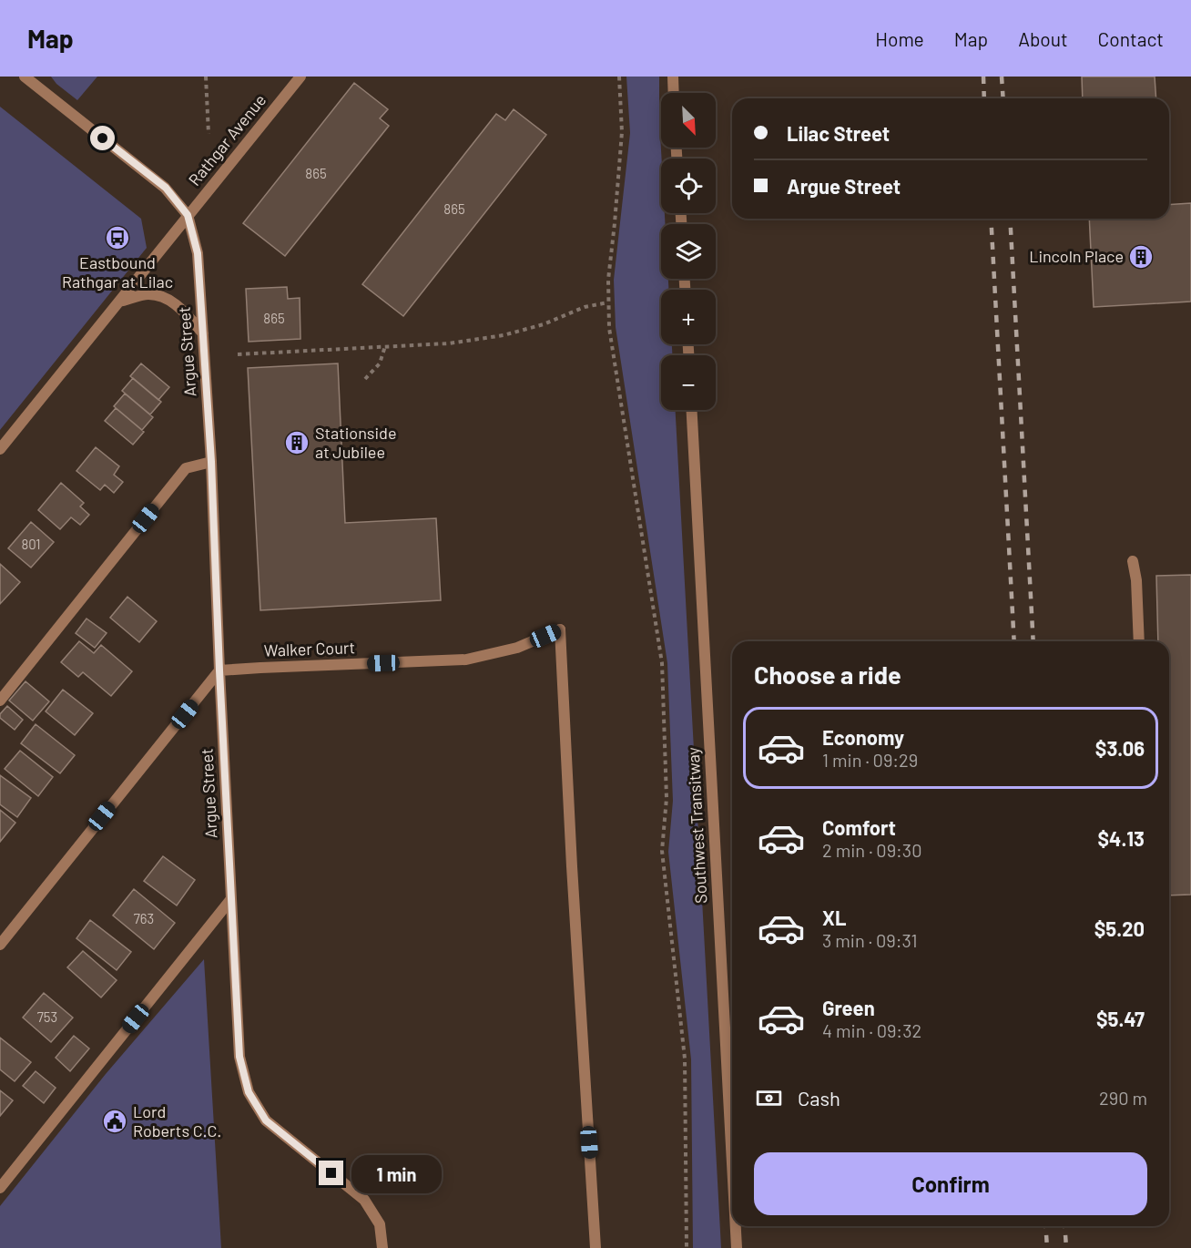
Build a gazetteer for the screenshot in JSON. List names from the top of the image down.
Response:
{
  "streets": {
    "street": [
      "Rathgar Avenue",
      "Argue Street",
      "Walker Court",
      "Southwest Transitway"
    ]
  },
  "crossings": [
    ["Rathgar Avenue", "Argue Street"],
    ["Argue Street", "Walker Court"]
  ],
  "places": {
    "bus stop": ["Eastbound Rathgar at Lilac"],
    "building": ["Lincoln Place", "Stationside at Jubilee"],
    "public building": ["Lord Roberts C.C."]
  },
  "house_numbers": [
    "865",
    "865",
    "865",
    "801",
    "763",
    "753"
  ],
  "north": "bottom right",
  "page": {
    "header": "Map",
    "nav": [
      "Home",
      "Map",
      "About",
      "Contact"
    ],
    "map_buttons": ["+", "−"],
    "banner": ["Lilac Street", "Argue Street"],
    "heading": "Choose a ride",
    "list": [
      {
        "name": "Economy",
        "note": "1 min · 09:29",
        "value": "$3.06"
      },
      {
        "name": "Comfort",
        "note": "2 min · 09:30",
        "value": "$4.13"
      },
      {
        "name": "XL",
        "note": "3 min · 09:31",
        "value": "$5.20"
      },
      {
        "name": "Green",
        "note": "4 min · 09:32",
        "value": "$5.47"
      }
    ],
    "pay": ["Cash", "290 m"],
    "buttons": "Confirm",
    "bubble": "1 min"
  }
}
